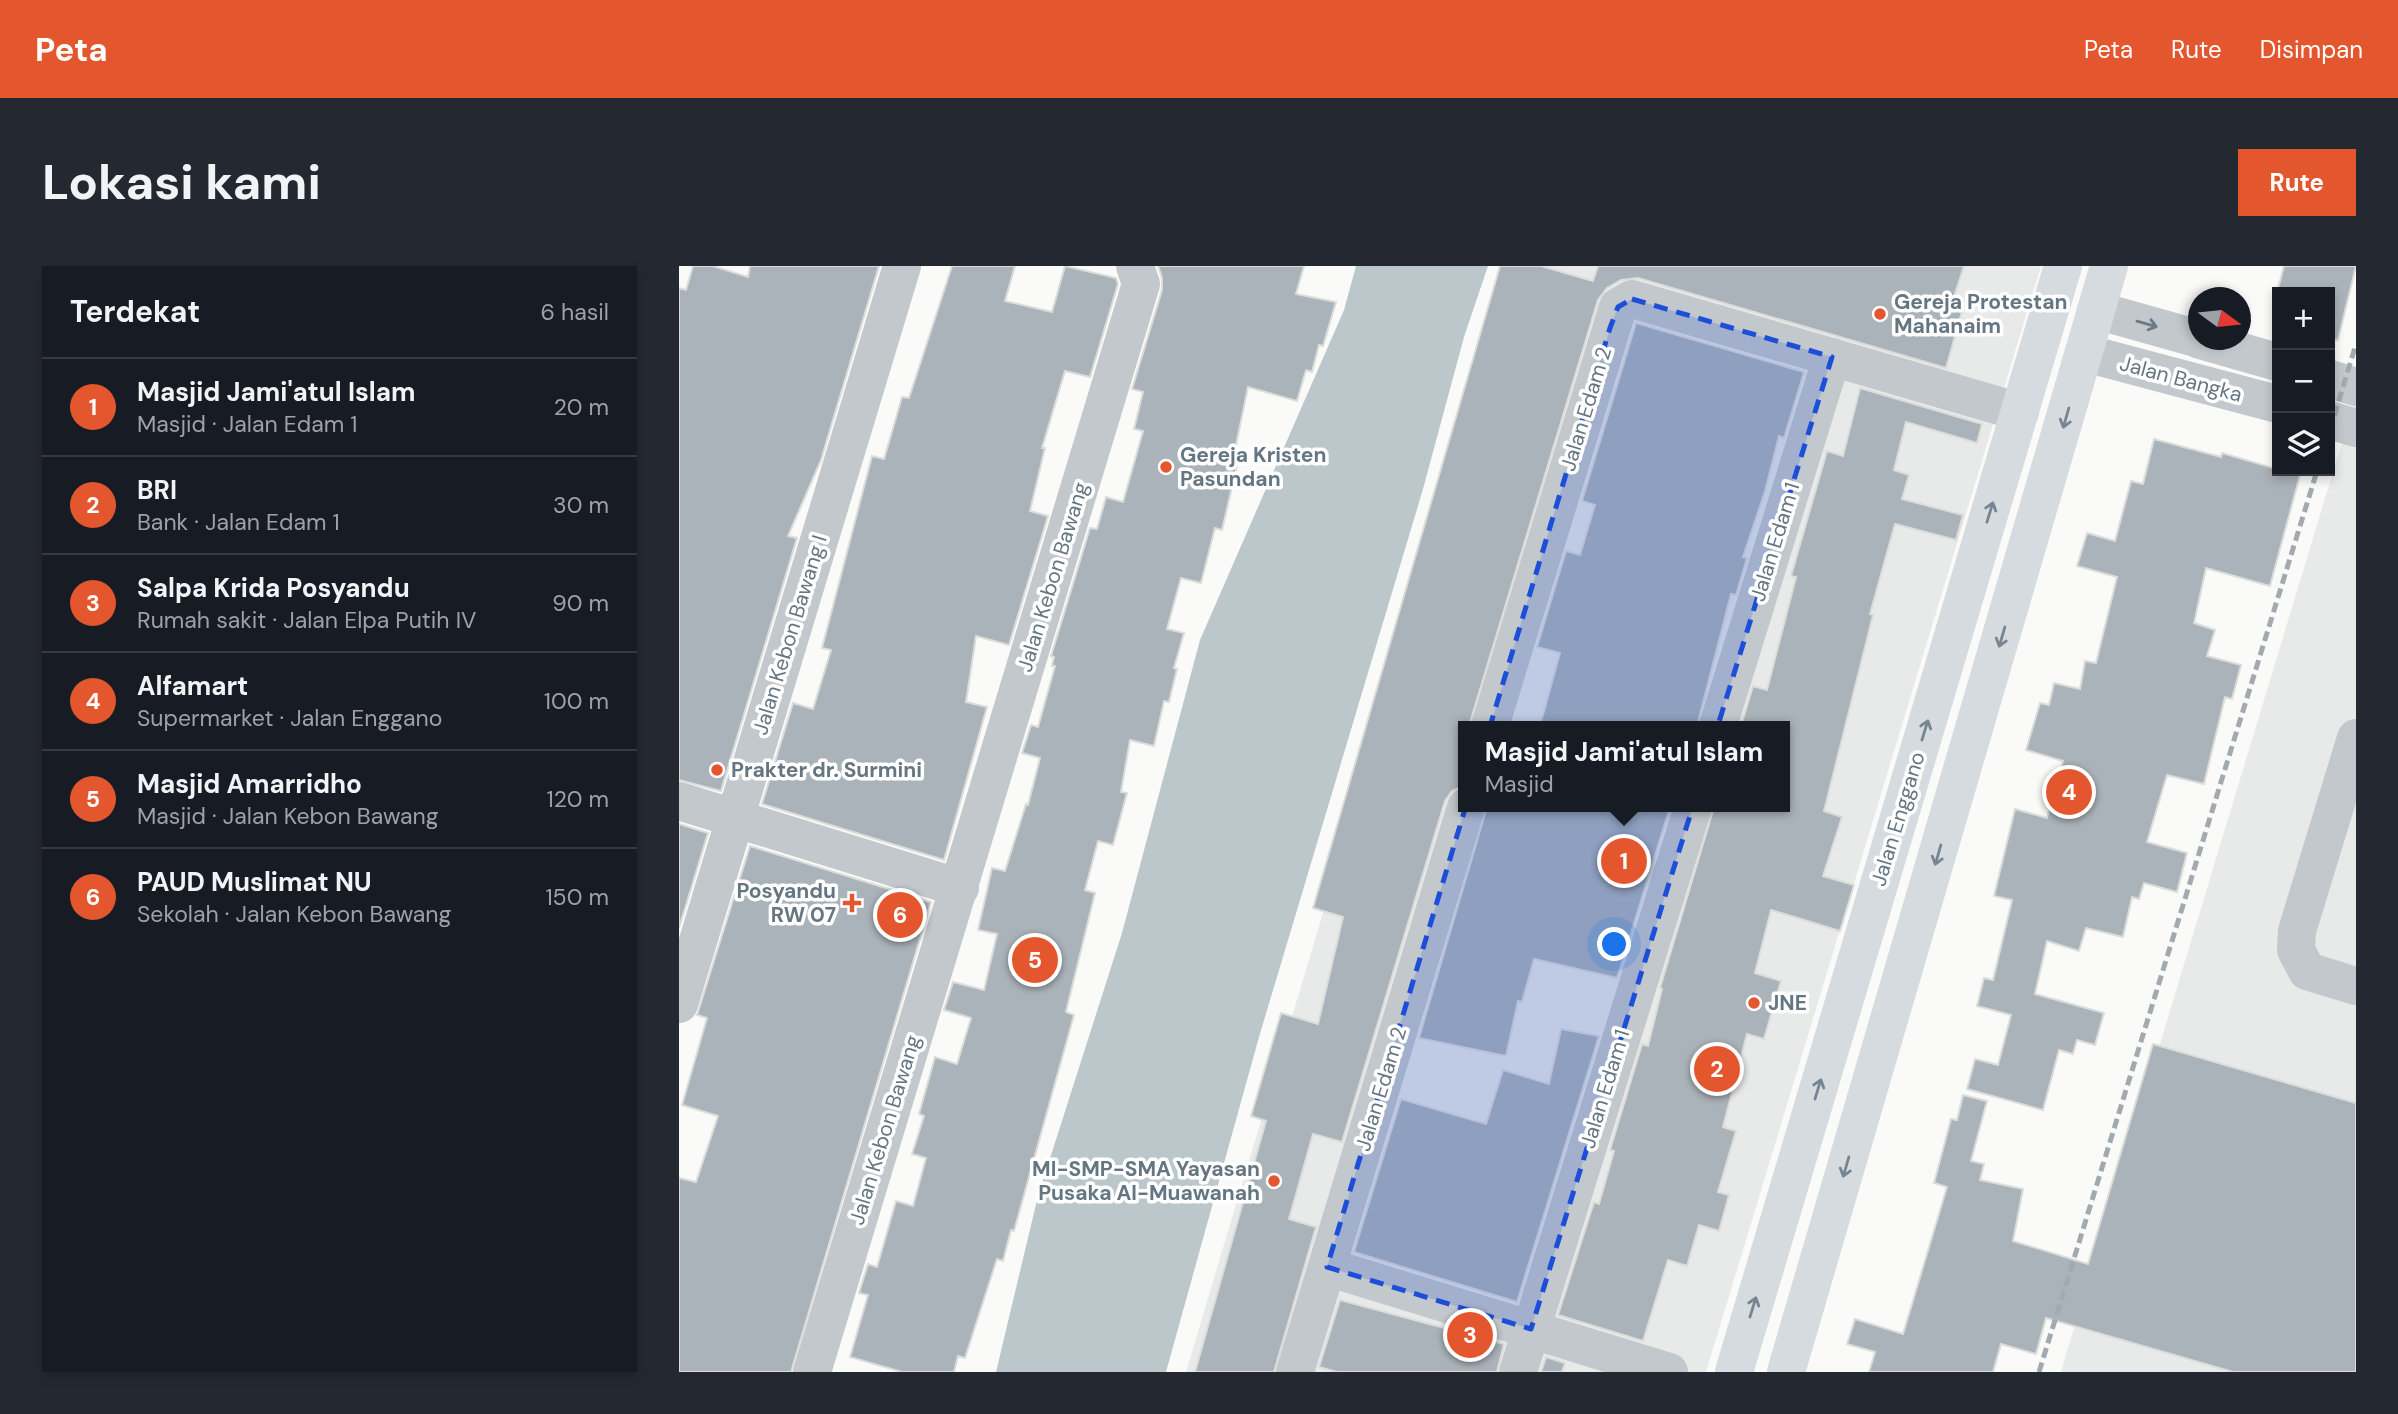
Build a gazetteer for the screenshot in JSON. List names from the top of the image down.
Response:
{
  "streets": {
    "highway": ["Jalan Enggano"],
    "street": [
      "Jalan Bangka",
      "Jalan Edam 2",
      "Jalan Edam 1",
      "Jalan Kebon Bawang",
      "Jalan Kebon Bawang I"
    ]
  },
  "crossings": [
    ["Jalan Edam 2", "Jalan Edam 1"],
    ["Jalan Edam 2", "Jalan Enggano"]
  ],
  "places": {
    "other": [
      "Gereja Protestan Mahanaim",
      "Gereja Kristen Pasundan",
      "Prakter dr. Surmini",
      "JNE",
      "MI-SMP-SMA Yayasan Pusaka Al-Muawanah"
    ],
    "health": ["Posyandu RW 07"]
  },
  "north": "right",
  "page": {
    "header": "Peta",
    "nav": ["Peta", "Rute", "Disimpan"],
    "buttons": "Rute",
    "title": "Lokasi kami",
    "heading": ["Terdekat", "6 hasil"],
    "map_buttons": ["+", "−"],
    "list": [
      {
        "mark": "1",
        "name": "Masjid Jami'atul Islam",
        "note": "Masjid · Jalan Edam 1",
        "value": "20 m"
      },
      {
        "mark": "2",
        "name": "BRI",
        "note": "Bank · Jalan Edam 1",
        "value": "30 m"
      },
      {
        "mark": "3",
        "name": "Salpa Krida Posyandu",
        "note": "Rumah sakit · Jalan Elpa Putih IV",
        "value": "90 m"
      },
      {
        "mark": "4",
        "name": "Alfamart",
        "note": "Supermarket · Jalan Enggano",
        "value": "100 m"
      },
      {
        "mark": "5",
        "name": "Masjid Amarridho",
        "note": "Masjid · Jalan Kebon Bawang",
        "value": "120 m"
      },
      {
        "mark": "6",
        "name": "PAUD Muslimat NU",
        "note": "Sekolah · Jalan Kebon Bawang",
        "value": "150 m"
      }
    ],
    "popup": ["Masjid Jami'atul Islam", "Masjid"],
    "pins": [
      "4",
      "1",
      "6",
      "5",
      "2",
      "3"
    ]
  }
}
